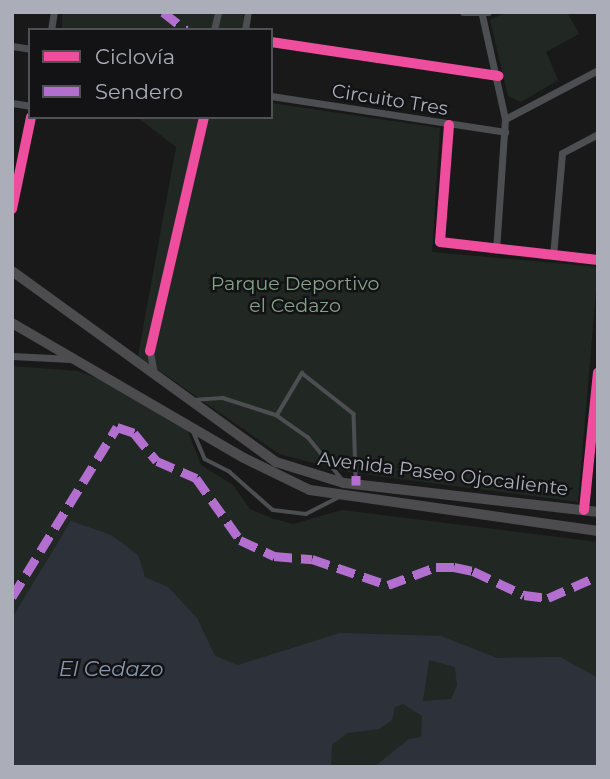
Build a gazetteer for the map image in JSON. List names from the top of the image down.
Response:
{
  "streets": {
    "main road": ["Avenida Paseo Ojocaliente"],
    "street": ["Circuito Tres"]
  },
  "water": ["El Cedazo"],
  "parks": ["Parque Deportivo el Cedazo"],
  "legend": ["Ciclovía", "Sendero"]
}
